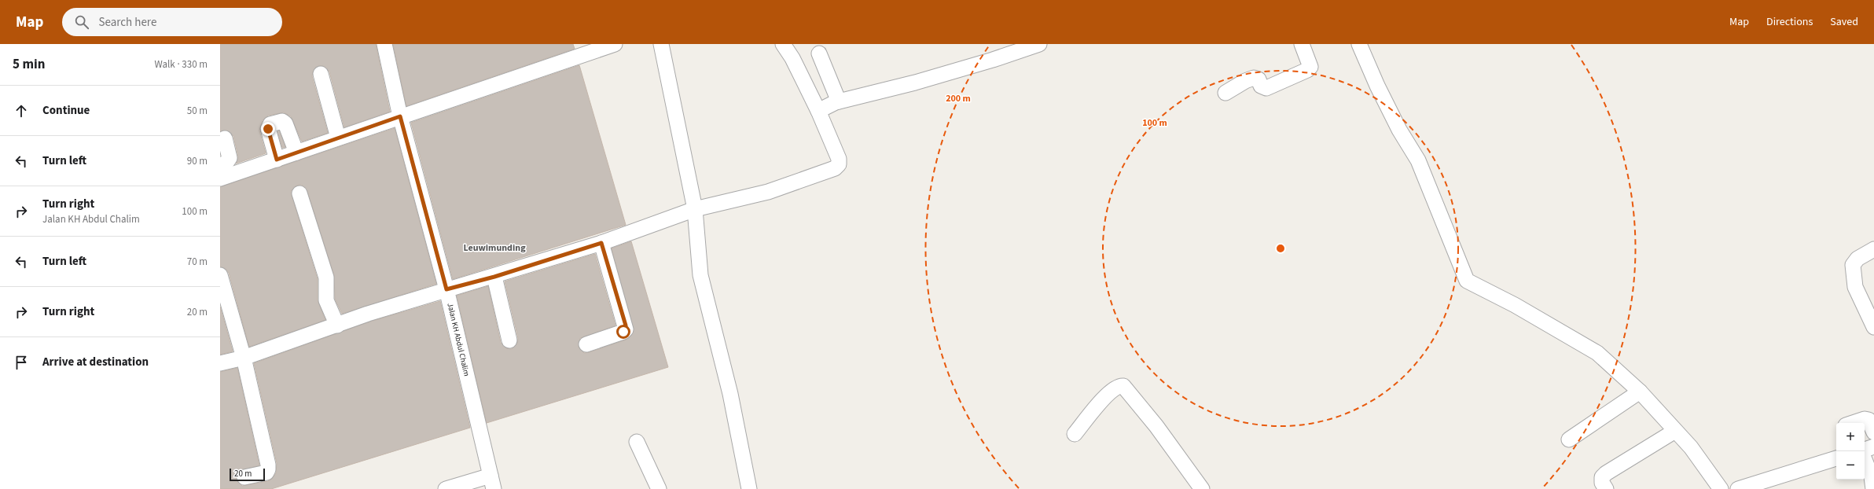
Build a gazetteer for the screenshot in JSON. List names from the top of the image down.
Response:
{
  "streets": {
    "street": ["Jalan KH Abdul Chalim"]
  },
  "districts": ["Leuwimunding"],
  "scale_bar": "20 m",
  "page": {
    "header": "Map",
    "search": "Search here",
    "nav": ["Map", "Directions", "Saved"],
    "heading": ["5 min", "Walk · 330 m"],
    "list": [
      ["Continue", "50 m"],
      ["Turn left", "90 m"],
      ["Turn right", "Jalan KH Abdul Chalim", "100 m"],
      ["Turn left", "70 m"],
      ["Turn right", "20 m"],
      "Arrive at destination"
    ],
    "map_buttons": ["+", "−"],
    "scale": "20 m"
  },
  "rings": ["200 m", "100 m"]
}
